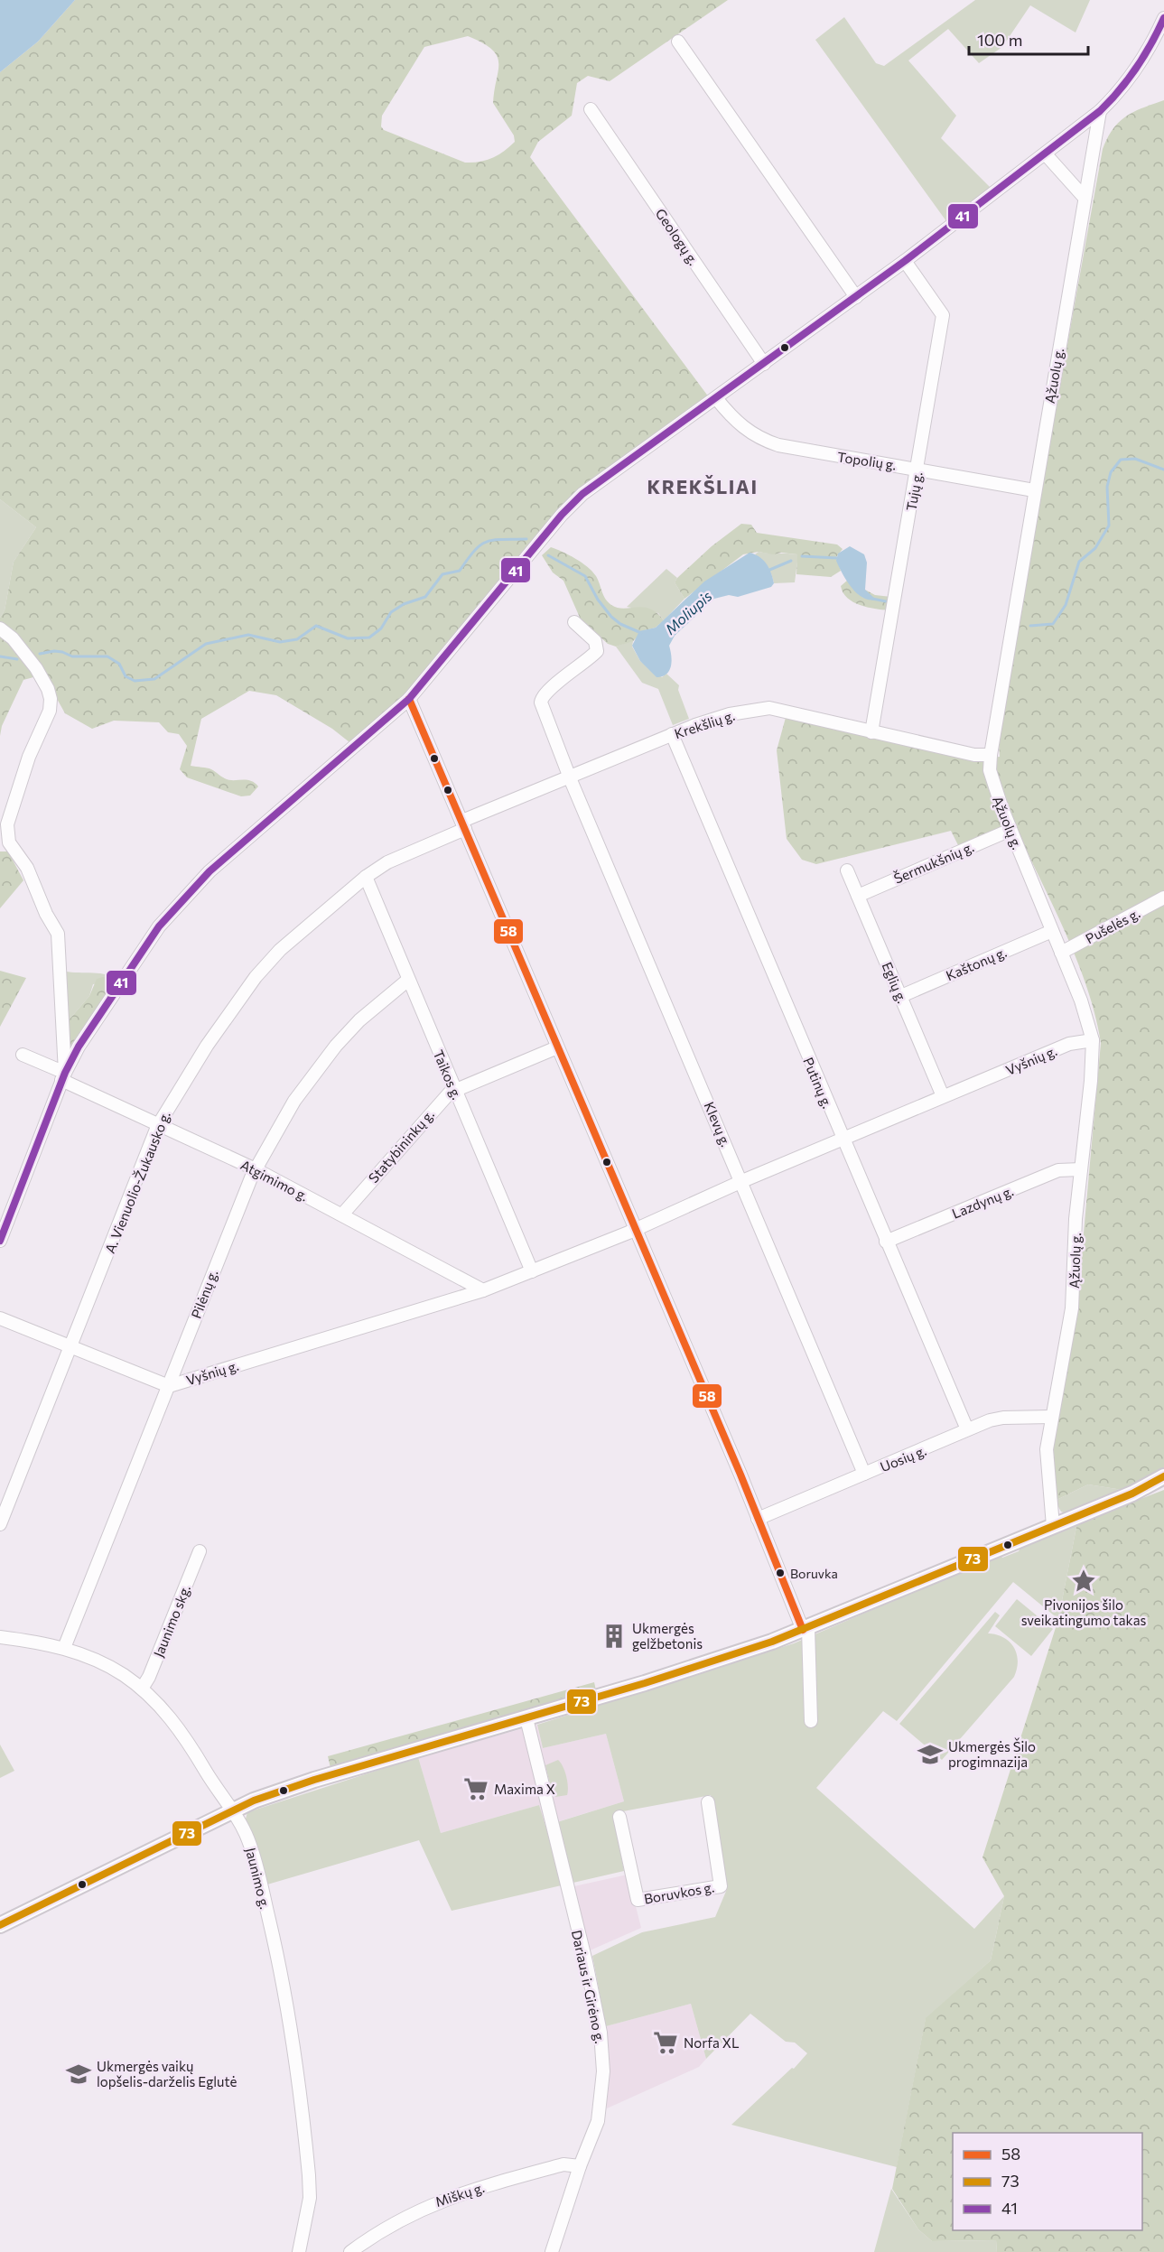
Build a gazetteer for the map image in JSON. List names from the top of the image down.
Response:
{
  "streets": {
    "street": [
      "Geologų g.",
      "Ąžuolų g.",
      "Topolių g.",
      "Tujų g.",
      "Krekšlių g.",
      "Šermukšnių g.",
      "Pušelės g.",
      "Kaštonų g.",
      "Eglių g.",
      "Vyšnių g.",
      "Taikos g.",
      "Putinų g.",
      "Klevų g.",
      "Statybininkų g.",
      "Atgimimo g.",
      "A. Vienuolio-Žukausko g.",
      "Lazdynų g.",
      "Pilėnų g.",
      "Uosių g.",
      "Jaunimo skg.",
      "Jaunimo g.",
      "Boruvkos g.",
      "Dariaus ir Girėno g.",
      "Miškų g."
    ]
  },
  "crossings": [
    ["Ąžuolų g.", "Topolių g."],
    ["Ąžuolų g.", "Krekšlių g."],
    ["Ąžuolų g.", "Šermukšnių g."],
    ["Ąžuolų g.", "Pušelės g."],
    ["Ąžuolų g.", "Kaštonų g."],
    ["Ąžuolų g.", "Vyšnių g."],
    ["Ąžuolų g.", "Lazdynų g."],
    ["Ąžuolų g.", "Uosių g."],
    ["Topolių g.", "Tujų g."],
    ["Tujų g.", "Krekšlių g."],
    ["Krekšlių g.", "Putinų g."],
    ["Krekšlių g.", "Klevų g."],
    ["Krekšlių g.", "A. Vienuolio-Žukausko g."],
    ["Šermukšnių g.", "Eglių g."],
    ["Kaštonų g.", "Eglių g."],
    ["Eglių g.", "Vyšnių g."],
    ["Vyšnių g.", "Taikos g."],
    ["Vyšnių g.", "Putinų g."],
    ["Vyšnių g.", "Klevų g."],
    ["Vyšnių g.", "Atgimimo g."],
    ["Vyšnių g.", "A. Vienuolio-Žukausko g."],
    ["Vyšnių g.", "Pilėnų g."],
    ["Taikos g.", "Statybininkų g."],
    ["Taikos g.", "A. Vienuolio-Žukausko g."],
    ["Taikos g.", "Pilėnų g."],
    ["Putinų g.", "Lazdynų g."],
    ["Putinų g.", "Uosių g."],
    ["Klevų g.", "Uosių g."],
    ["Statybininkų g.", "Atgimimo g."],
    ["Atgimimo g.", "A. Vienuolio-Žukausko g."],
    ["Atgimimo g.", "Pilėnų g."],
    ["Pilėnų g.", "Jaunimo g."],
    ["Jaunimo skg.", "Jaunimo g."],
    ["Dariaus ir Girėno g.", "Miškų g."]
  ],
  "districts": ["KREKŠLIAI"],
  "water": ["Moliupis"],
  "places": {
    "other": ["Boruvka"],
    "place": ["Pivonijos šilo sveikatingumo takas"],
    "building": ["Ukmergės gelžbetonis"],
    "school or university": ["Ukmergės Šilo progimnazija", "Ukmergės vaikų lopšelis-darželis Eglutė"],
    "supermarket": ["Maxima X", "Norfa XL"]
  },
  "lines": ["transit line 41", "transit line 58", "transit line 73"],
  "legend": ["58", "73", "41"],
  "scale_bar": "100 m"
}
